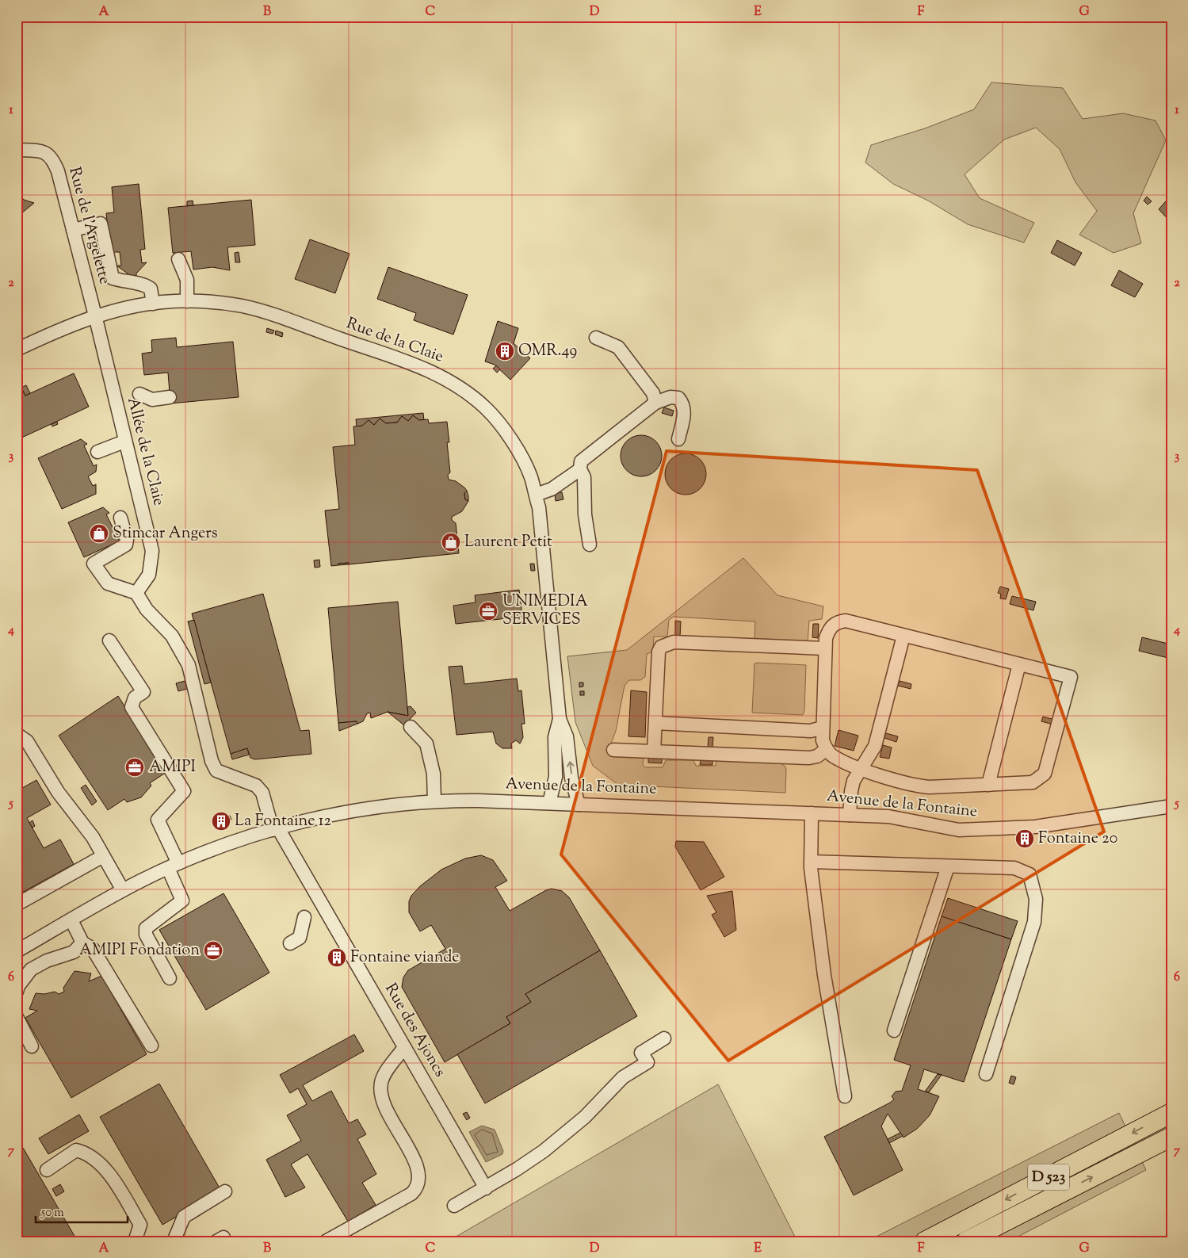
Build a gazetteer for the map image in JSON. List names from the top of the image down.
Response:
{
  "streets": {
    "highway": ["D 523"],
    "street": [
      "Rue de l'Argelette",
      "Rue de la Claie",
      "Allée de la Claie",
      "Avenue de la Fontaine",
      "Rue des Ajoncs"
    ]
  },
  "crossings": [
    ["Rue de l'Argelette", "Rue de la Claie"],
    ["Rue de l'Argelette", "Allée de la Claie"],
    ["Rue de la Claie", "Allée de la Claie"],
    ["Rue de la Claie", "Avenue de la Fontaine"],
    ["Allée de la Claie", "Rue des Ajoncs"],
    ["Avenue de la Fontaine", "Rue des Ajoncs"]
  ],
  "places": {
    "building": [
      "OMR.49",
      "La Fontaine 12",
      "Fontaine 20",
      "Fontaine viande"
    ],
    "shop": ["Stimcar Angers", "Laurent Petit"],
    "office": ["UNIMEDIA SERVICES", "AMIPI", "AMIPI Fondation"]
  },
  "scale_bar": "50 m",
  "grid": {
    "columns": [
      "A",
      "B",
      "C",
      "D",
      "E",
      "F",
      "G"
    ],
    "rows": [
      "1",
      "2",
      "3",
      "4",
      "5",
      "6",
      "7"
    ]
  }
}
